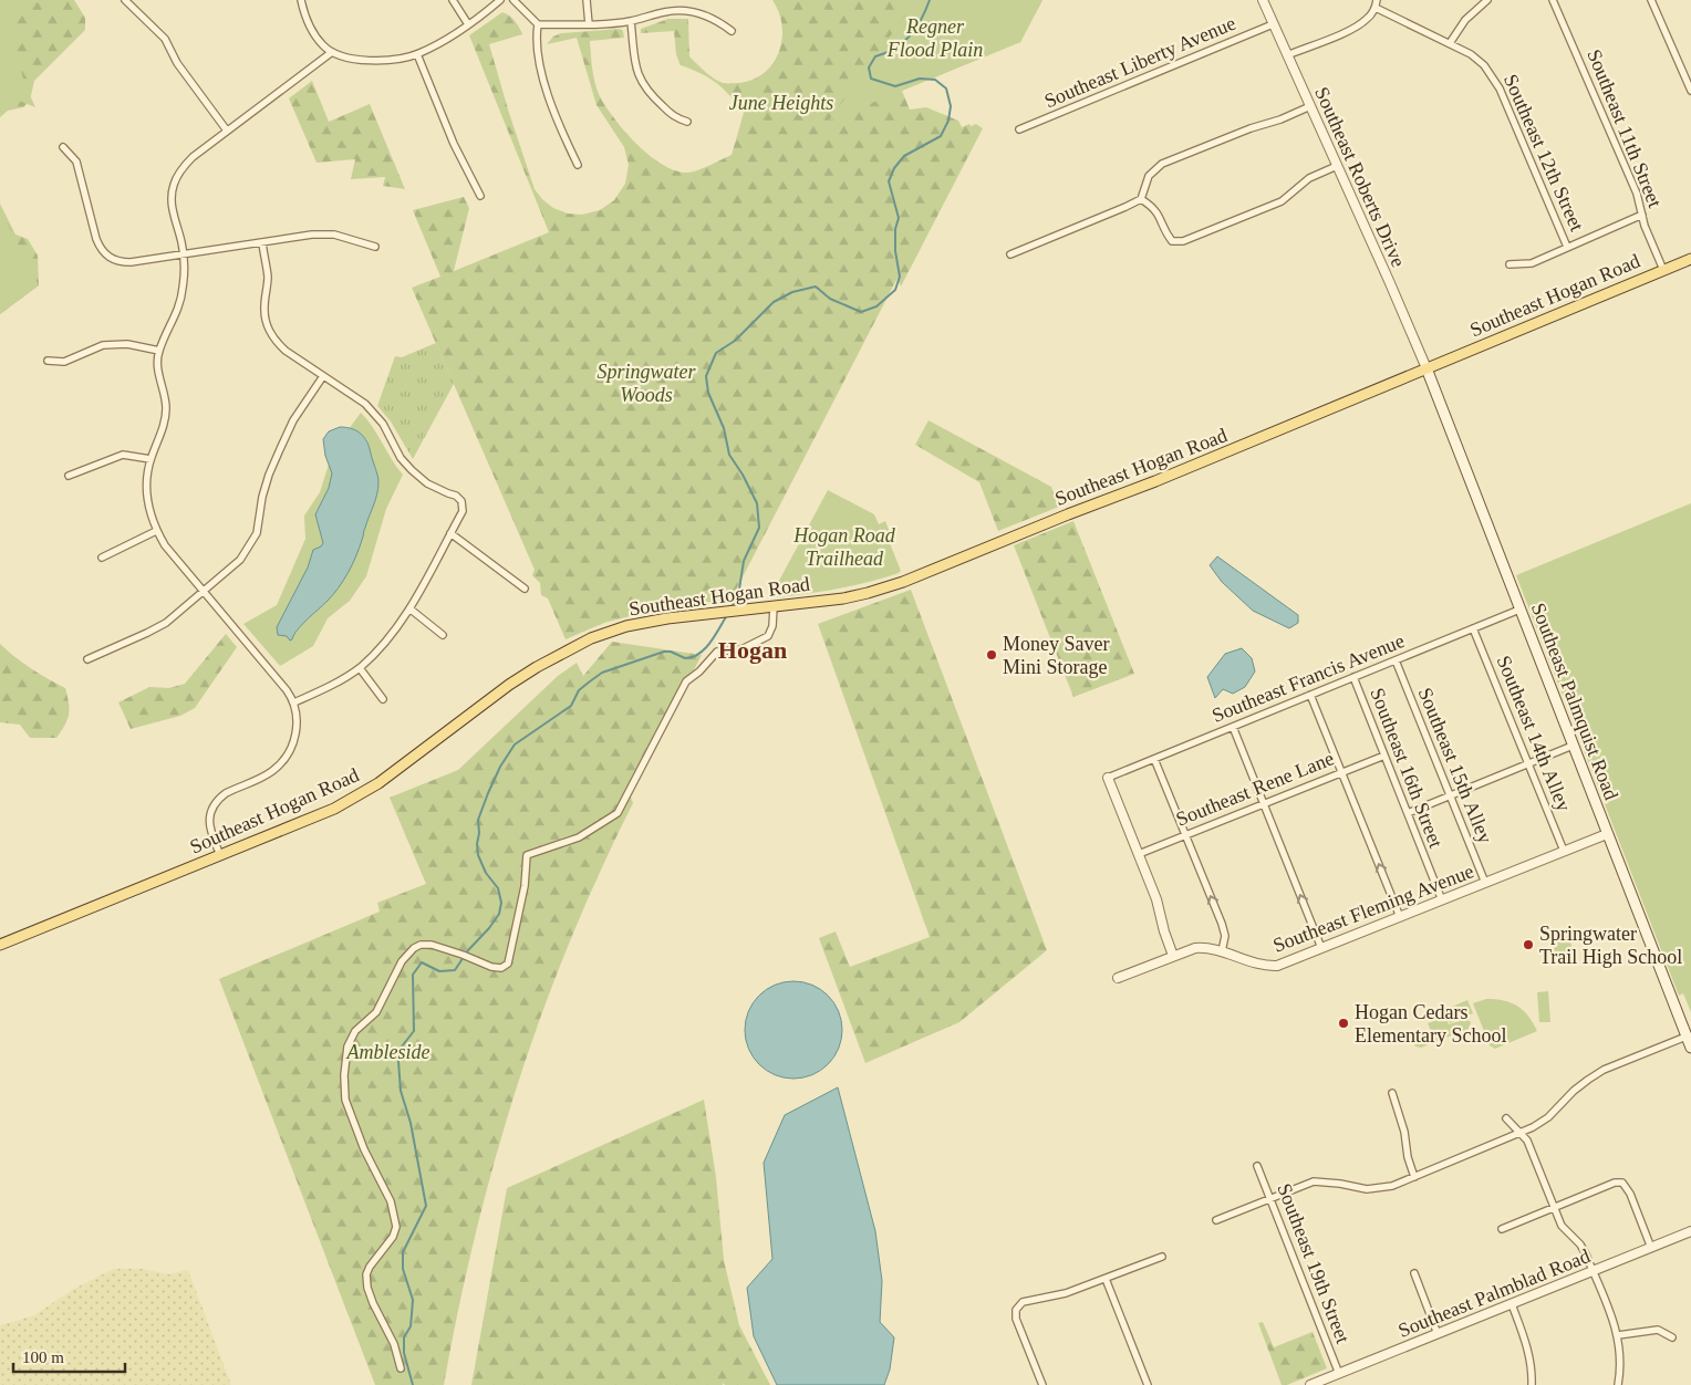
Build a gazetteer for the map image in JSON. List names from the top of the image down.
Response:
{
  "streets": {
    "main road": ["Southeast Hogan Road", "Southeast Palmquist Road"],
    "street": [
      "Southeast Liberty Avenue",
      "Southeast 11th Street",
      "Southeast 12th Street",
      "Southeast Roberts Drive",
      "Southeast Francis Avenue",
      "Southeast 14th Alley",
      "Southeast 15th Alley",
      "Southeast 16th Street",
      "Southeast Rene Lane",
      "Southeast Fleming Avenue",
      "Southeast 19th Street",
      "Southeast Palmblad Road"
    ]
  },
  "crossings": [
    ["Southeast Liberty Avenue", "Southeast Roberts Drive"],
    ["Southeast 11th Street", "Southeast Hogan Road"],
    ["Southeast Roberts Drive", "Southeast Hogan Road"],
    ["Southeast Roberts Drive", "Southeast Palmquist Road"],
    ["Southeast Hogan Road", "Southeast Palmquist Road"],
    ["Southeast Francis Avenue", "Southeast Palmquist Road"],
    ["Southeast Francis Avenue", "Southeast 14th Alley"],
    ["Southeast Francis Avenue", "Southeast 15th Alley"],
    ["Southeast Francis Avenue", "Southeast 16th Street"],
    ["Southeast Palmquist Road", "Southeast Fleming Avenue"],
    ["Southeast 14th Alley", "Southeast Fleming Avenue"],
    ["Southeast 15th Alley", "Southeast Fleming Avenue"],
    ["Southeast 16th Street", "Southeast Rene Lane"],
    ["Southeast 16th Street", "Southeast Fleming Avenue"],
    ["Southeast 19th Street", "Southeast Palmblad Road"]
  ],
  "districts": ["Hogan"],
  "parks": [
    "Regner Flood Plain",
    "June Heights",
    "Springwater Woods",
    "Hogan Road Trailhead",
    "Ambleside"
  ],
  "places": ["Money Saver Mini Storage", "Springwater Trail High School", "Hogan Cedars Elementary School"],
  "scale_bar": "100 m"
}
